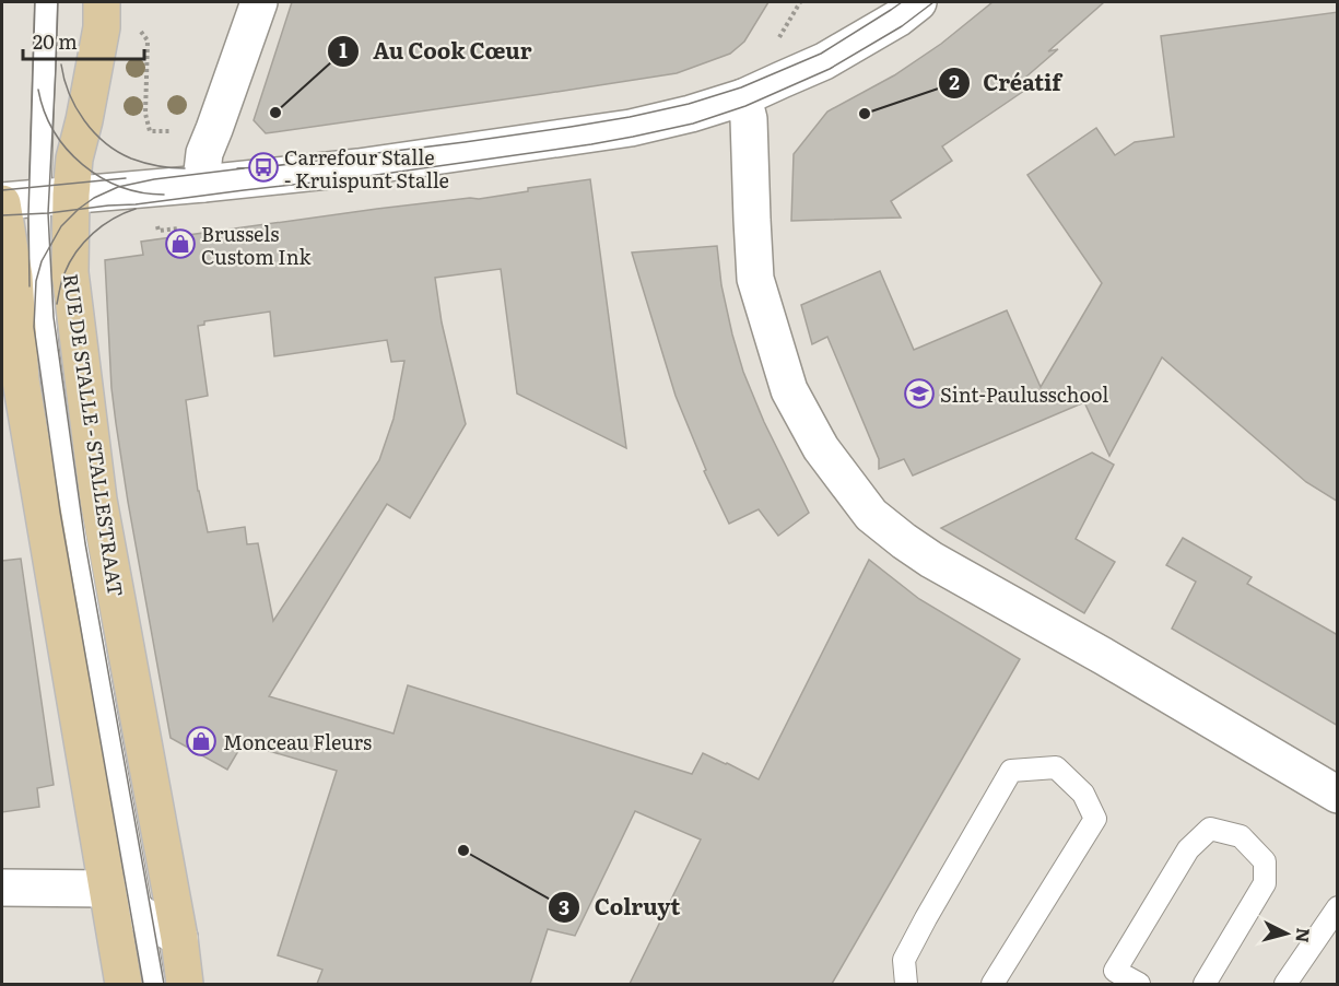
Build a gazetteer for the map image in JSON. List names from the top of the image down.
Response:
{
  "streets": {
    "main road": ["RUE DE STALLE - STALLESTRAAT"]
  },
  "places": {
    "other": ["Au Cook Cœur", "Créatif", "Colruyt"],
    "bus stop": ["Carrefour Stalle - Kruispunt Stalle"],
    "shop": ["Brussels Custom Ink", "Monceau Fleurs"],
    "school or university": ["Sint-Paulusschool"]
  },
  "scale_bar": "20 m",
  "north": "right"
}
